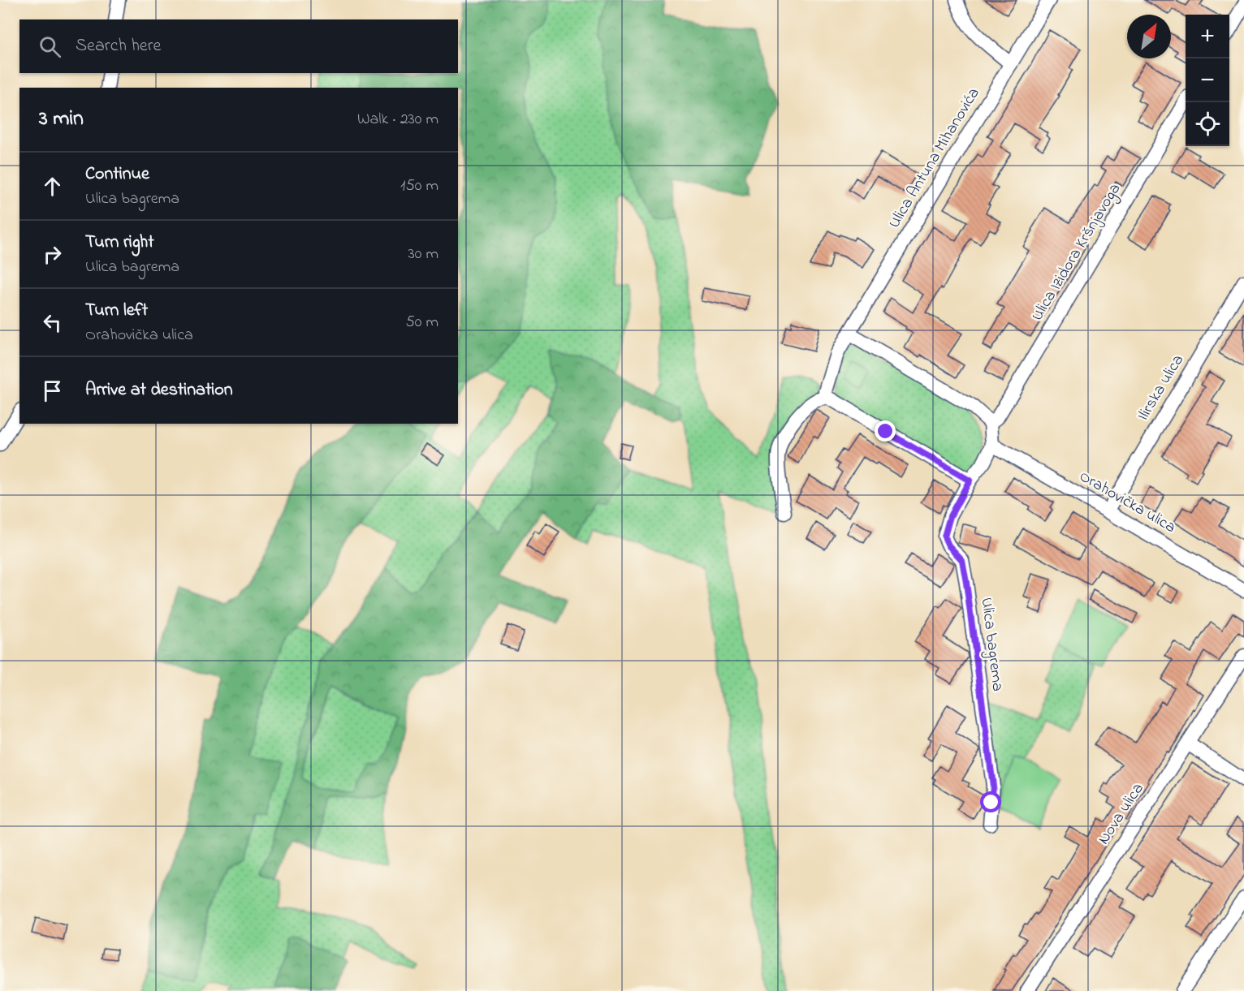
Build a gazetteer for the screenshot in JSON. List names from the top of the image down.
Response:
{
  "streets": {
    "street": [
      "Ulica Antuna Mihanovića",
      "Ulica Izidora Kršnjavoga",
      "Ilirska ulica",
      "Orahovička ulica",
      "Ulica bagrema",
      "Nova ulica"
    ]
  },
  "crossings": [
    ["Ilirska ulica", "Orahovička ulica"]
  ],
  "north": "top right",
  "page": {
    "map_buttons": ["+", "−"],
    "search": "Search here",
    "heading": ["3 min", "Walk · 230 m"],
    "list": [
      ["Continue", "Ulica bagrema", "150 m"],
      ["Turn right", "Ulica bagrema", "30 m"],
      ["Turn left", "Orahovička ulica", "50 m"],
      "Arrive at destination"
    ]
  }
}
